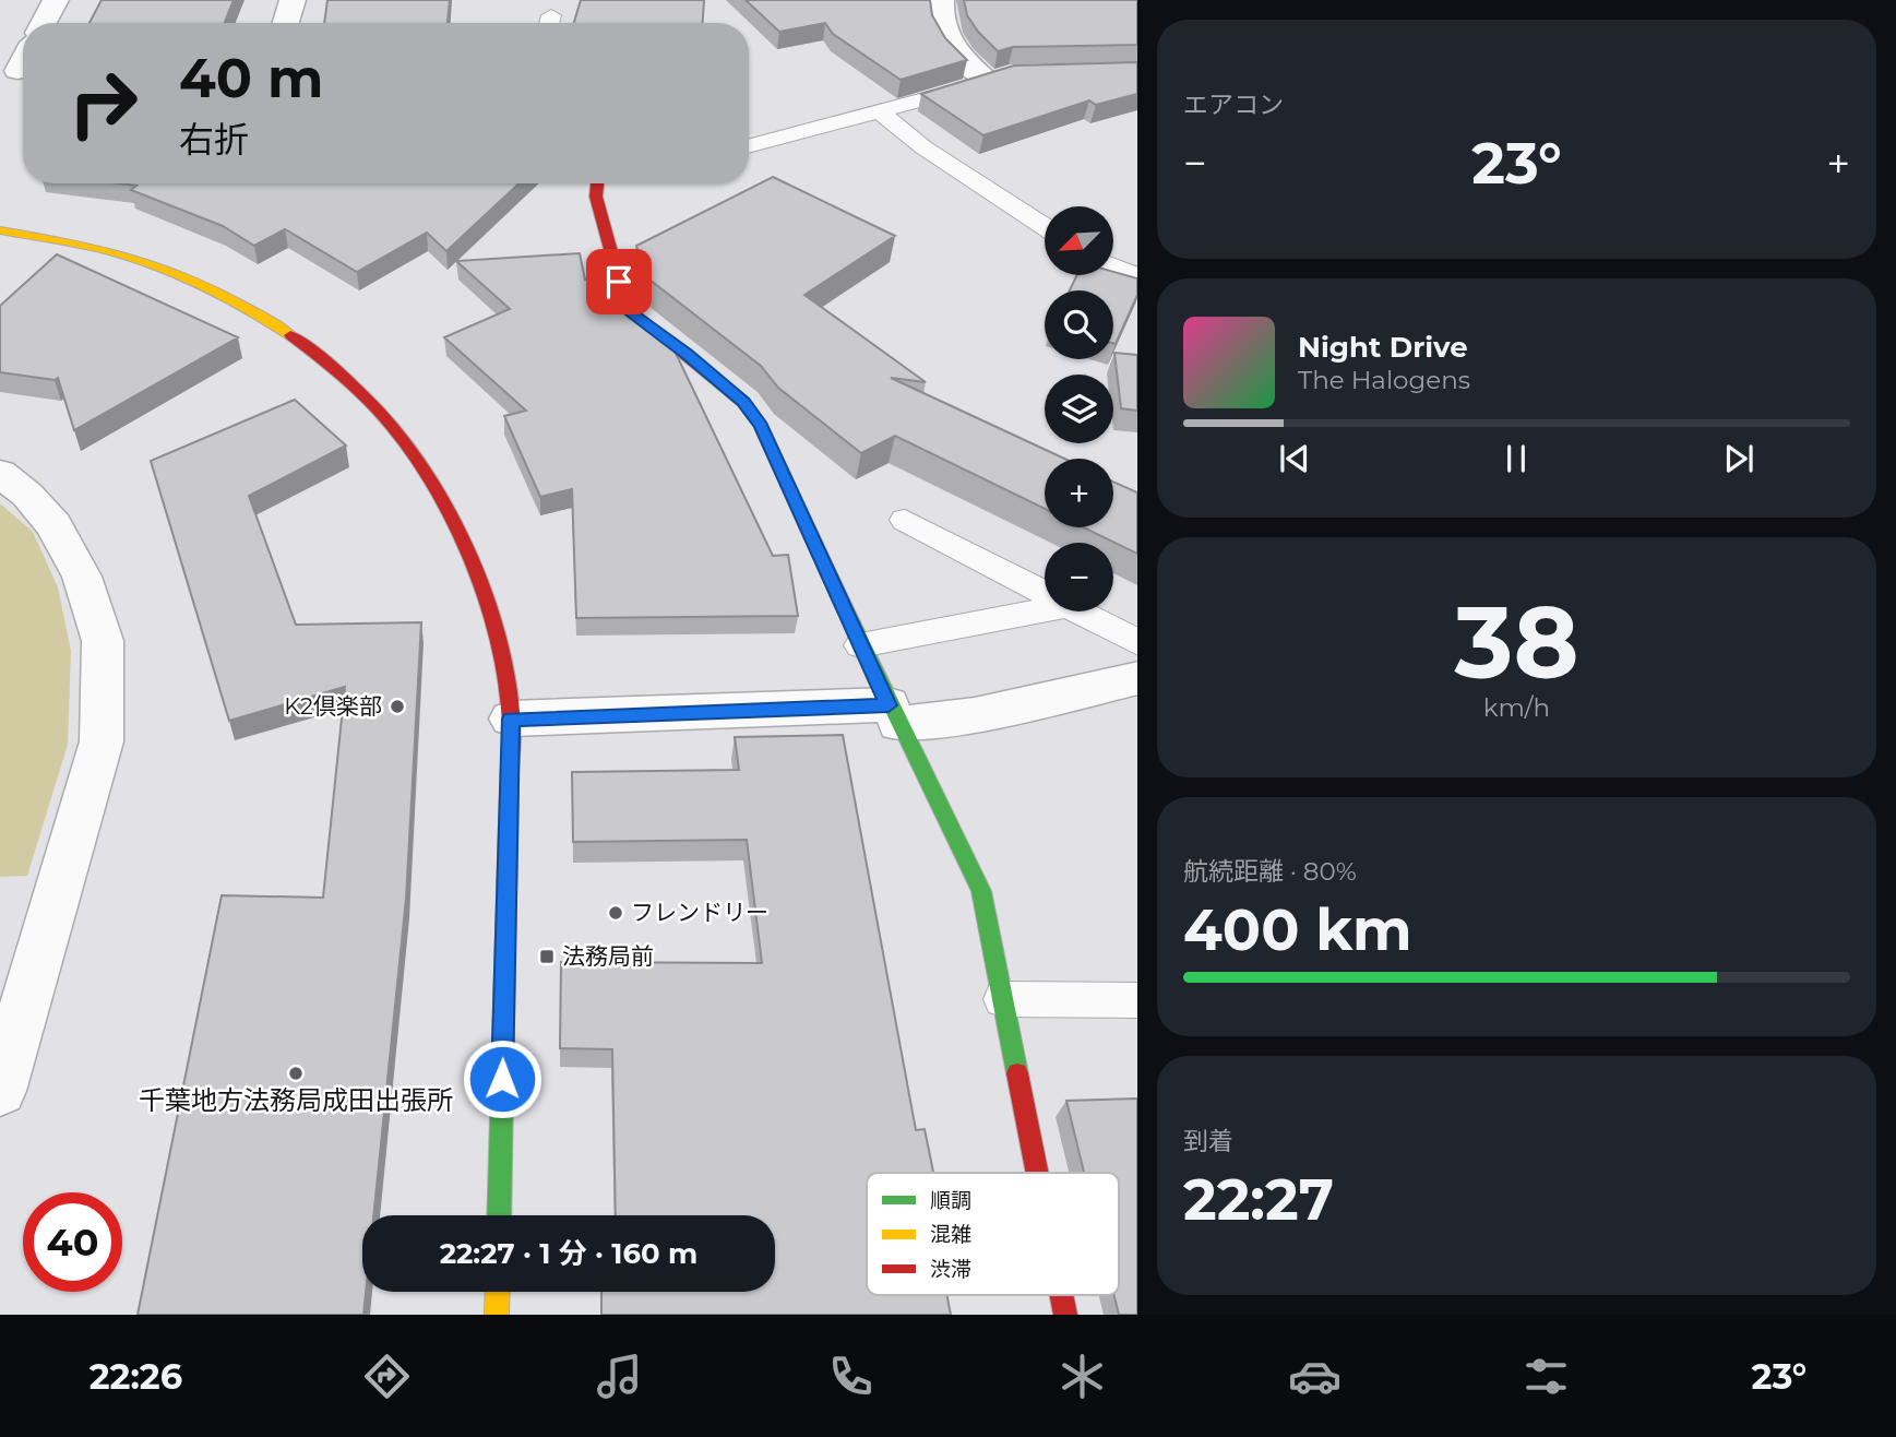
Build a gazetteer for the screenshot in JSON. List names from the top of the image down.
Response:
{
  "places": {
    "other": ["K2倶楽部", "フレンドリー", "千葉地方法務局成田出張所"],
    "transit": ["法務局前"]
  },
  "legend": ["順調", "混雑", "渋滞"],
  "north": "bottom left",
  "page": {
    "tile": [
      "エアコン",
      ["38", "km/h"],
      ["航続距離 · 80%", "400 km"],
      ["到着", "22:27"]
    ],
    "turn": ["40 m", "右折"],
    "heat": ["−", "23°", "+"],
    "map_buttons": ["+", "−"],
    "song": ["Night Drive", "The Halogens"],
    "limit": "40",
    "trip": "22:27 · 1 分 · 160 m",
    "tabs": ["22:26", "23°"]
  }
}
